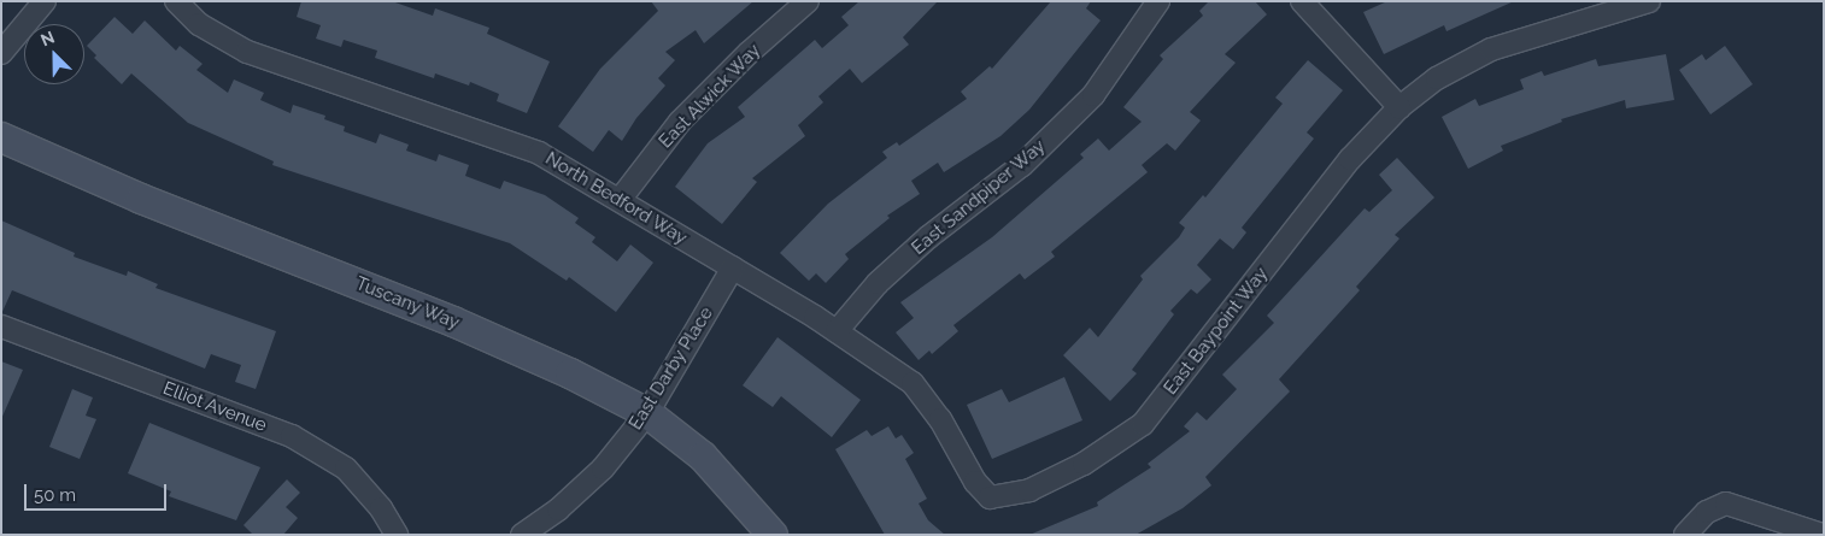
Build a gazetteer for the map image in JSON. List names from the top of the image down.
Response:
{
  "streets": {
    "street": [
      "East Alwick Way",
      "East Sandpiper Way",
      "North Bedford Way",
      "Tuscany Way",
      "East Baypoint Way",
      "East Darby Place",
      "Elliot Avenue"
    ]
  },
  "crossings": [
    ["East Alwick Way", "North Bedford Way"],
    ["East Sandpiper Way", "North Bedford Way"],
    ["North Bedford Way", "East Baypoint Way"],
    ["North Bedford Way", "East Darby Place"],
    ["Tuscany Way", "East Darby Place"]
  ],
  "scale_bar": "50 m",
  "north": "top left"
}
